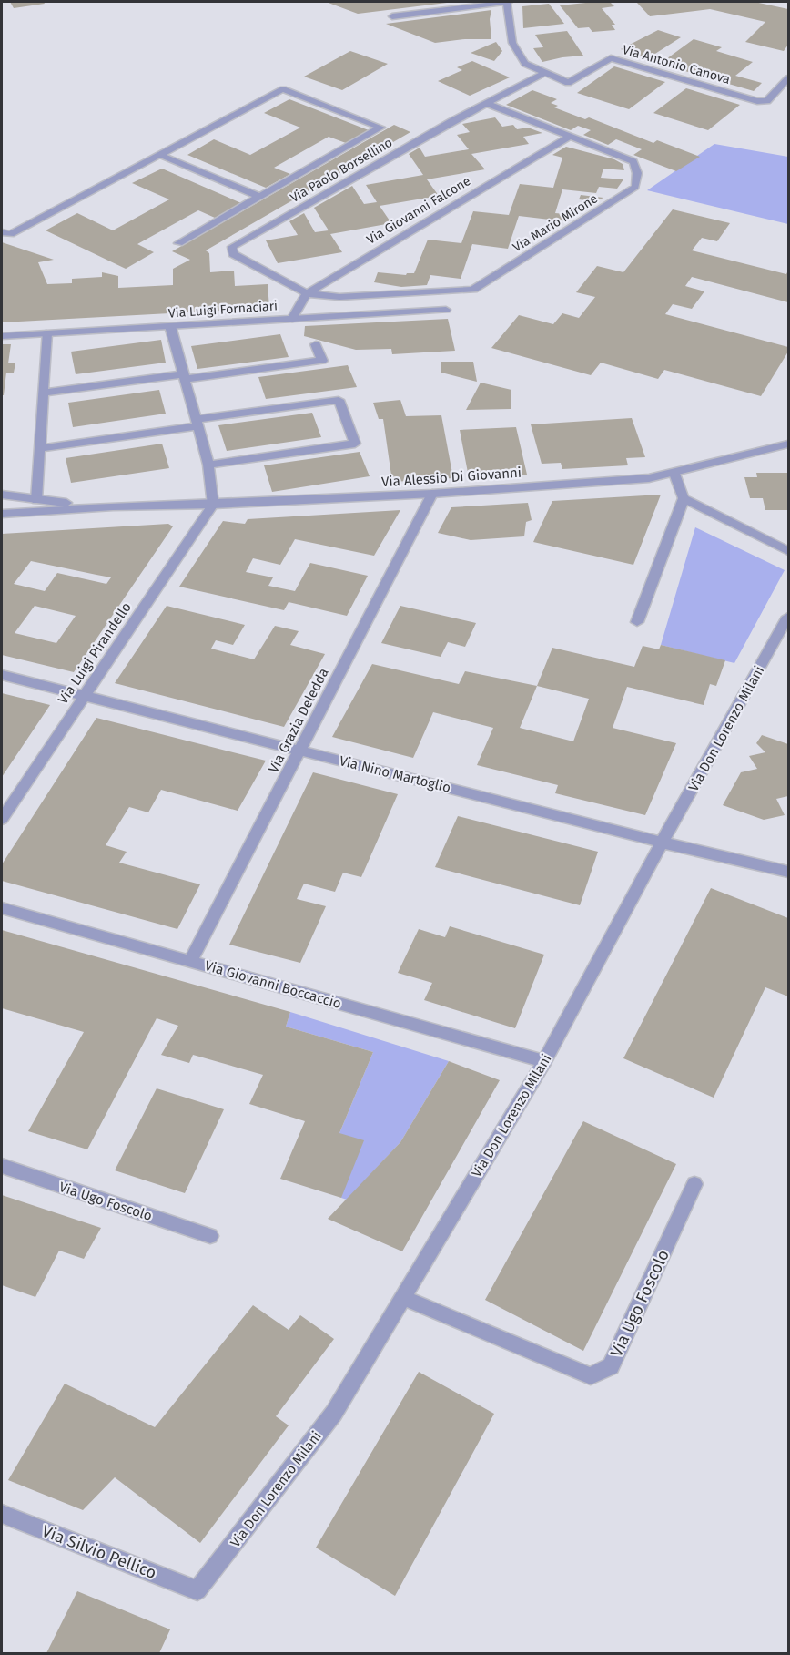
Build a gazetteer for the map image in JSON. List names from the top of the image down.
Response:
{
  "streets": {
    "street": [
      "Via Antonio Canova",
      "Via Paolo Borsellino",
      "Via Giovanni Falcone",
      "Via Mario Mirone",
      "Via Luigi Fornaciari",
      "Via Alessio Di Giovanni",
      "Via Luigi Pirandello",
      "Via Grazia Deledda",
      "Via Don Lorenzo Milani",
      "Via Nino Martoglio",
      "Via Giovanni Boccaccio",
      "Via Ugo Foscolo",
      "Via Silvio Pellico"
    ]
  },
  "crossings": [
    ["Via Antonio Canova", "Via Paolo Borsellino"],
    ["Via Paolo Borsellino", "Via Giovanni Falcone"],
    ["Via Paolo Borsellino", "Via Mario Mirone"],
    ["Via Giovanni Falcone", "Via Mario Mirone"],
    ["Via Giovanni Falcone", "Via Luigi Fornaciari"],
    ["Via Alessio Di Giovanni", "Via Luigi Pirandello"],
    ["Via Alessio Di Giovanni", "Via Grazia Deledda"],
    ["Via Luigi Pirandello", "Via Nino Martoglio"],
    ["Via Grazia Deledda", "Via Nino Martoglio"],
    ["Via Grazia Deledda", "Via Giovanni Boccaccio"],
    ["Via Don Lorenzo Milani", "Via Nino Martoglio"],
    ["Via Don Lorenzo Milani", "Via Giovanni Boccaccio"],
    ["Via Don Lorenzo Milani", "Via Ugo Foscolo"],
    ["Via Don Lorenzo Milani", "Via Silvio Pellico"]
  ]
}
